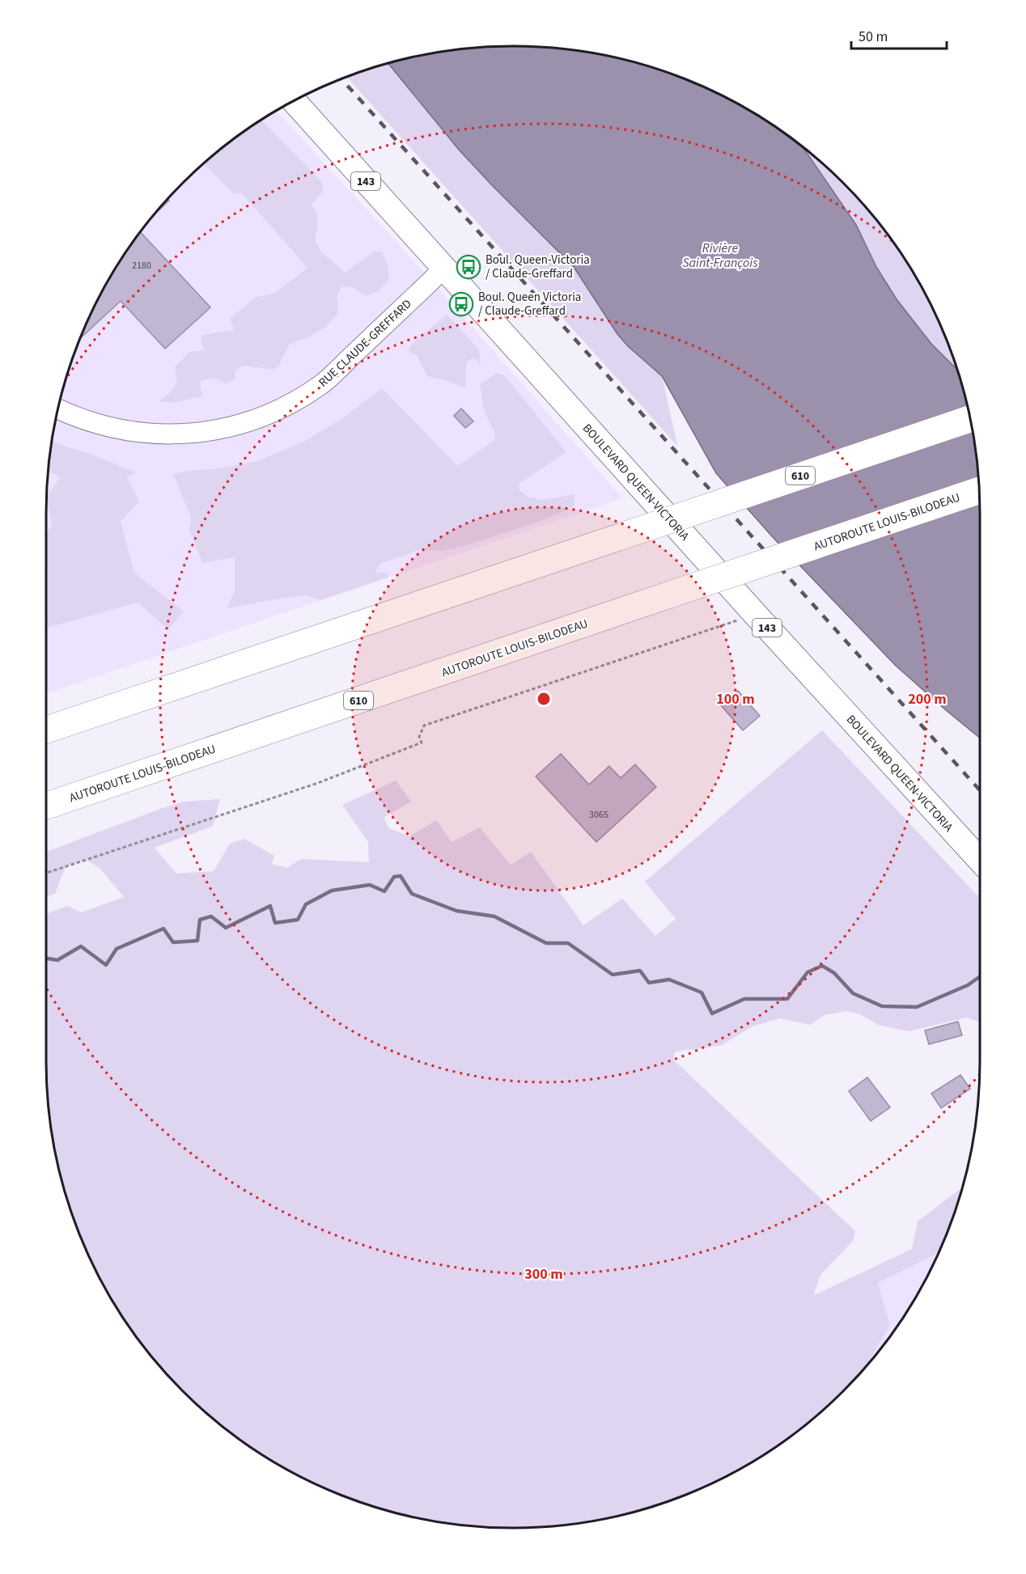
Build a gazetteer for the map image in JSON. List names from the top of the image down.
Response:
{
  "streets": {
    "highway": ["610", "AUTOROUTE LOUIS-BILODEAU"],
    "main road": ["143", "BOULEVARD QUEEN-VICTORIA"],
    "street": ["RUE CLAUDE-GREFFARD"]
  },
  "crossings": [
    ["RUE CLAUDE-GREFFARD", "BOULEVARD QUEEN-VICTORIA"]
  ],
  "water": ["Rivière Saint-François"],
  "places": {
    "bus stop": ["Boul. Queen-Victoria / Claude-Greffard", "Boul. Queen Victoria / Claude-Greffard"]
  },
  "house_numbers": ["2180", "3065"],
  "scale_bar": "50 m",
  "rings": ["100 m", "200 m", "300 m"]
}
